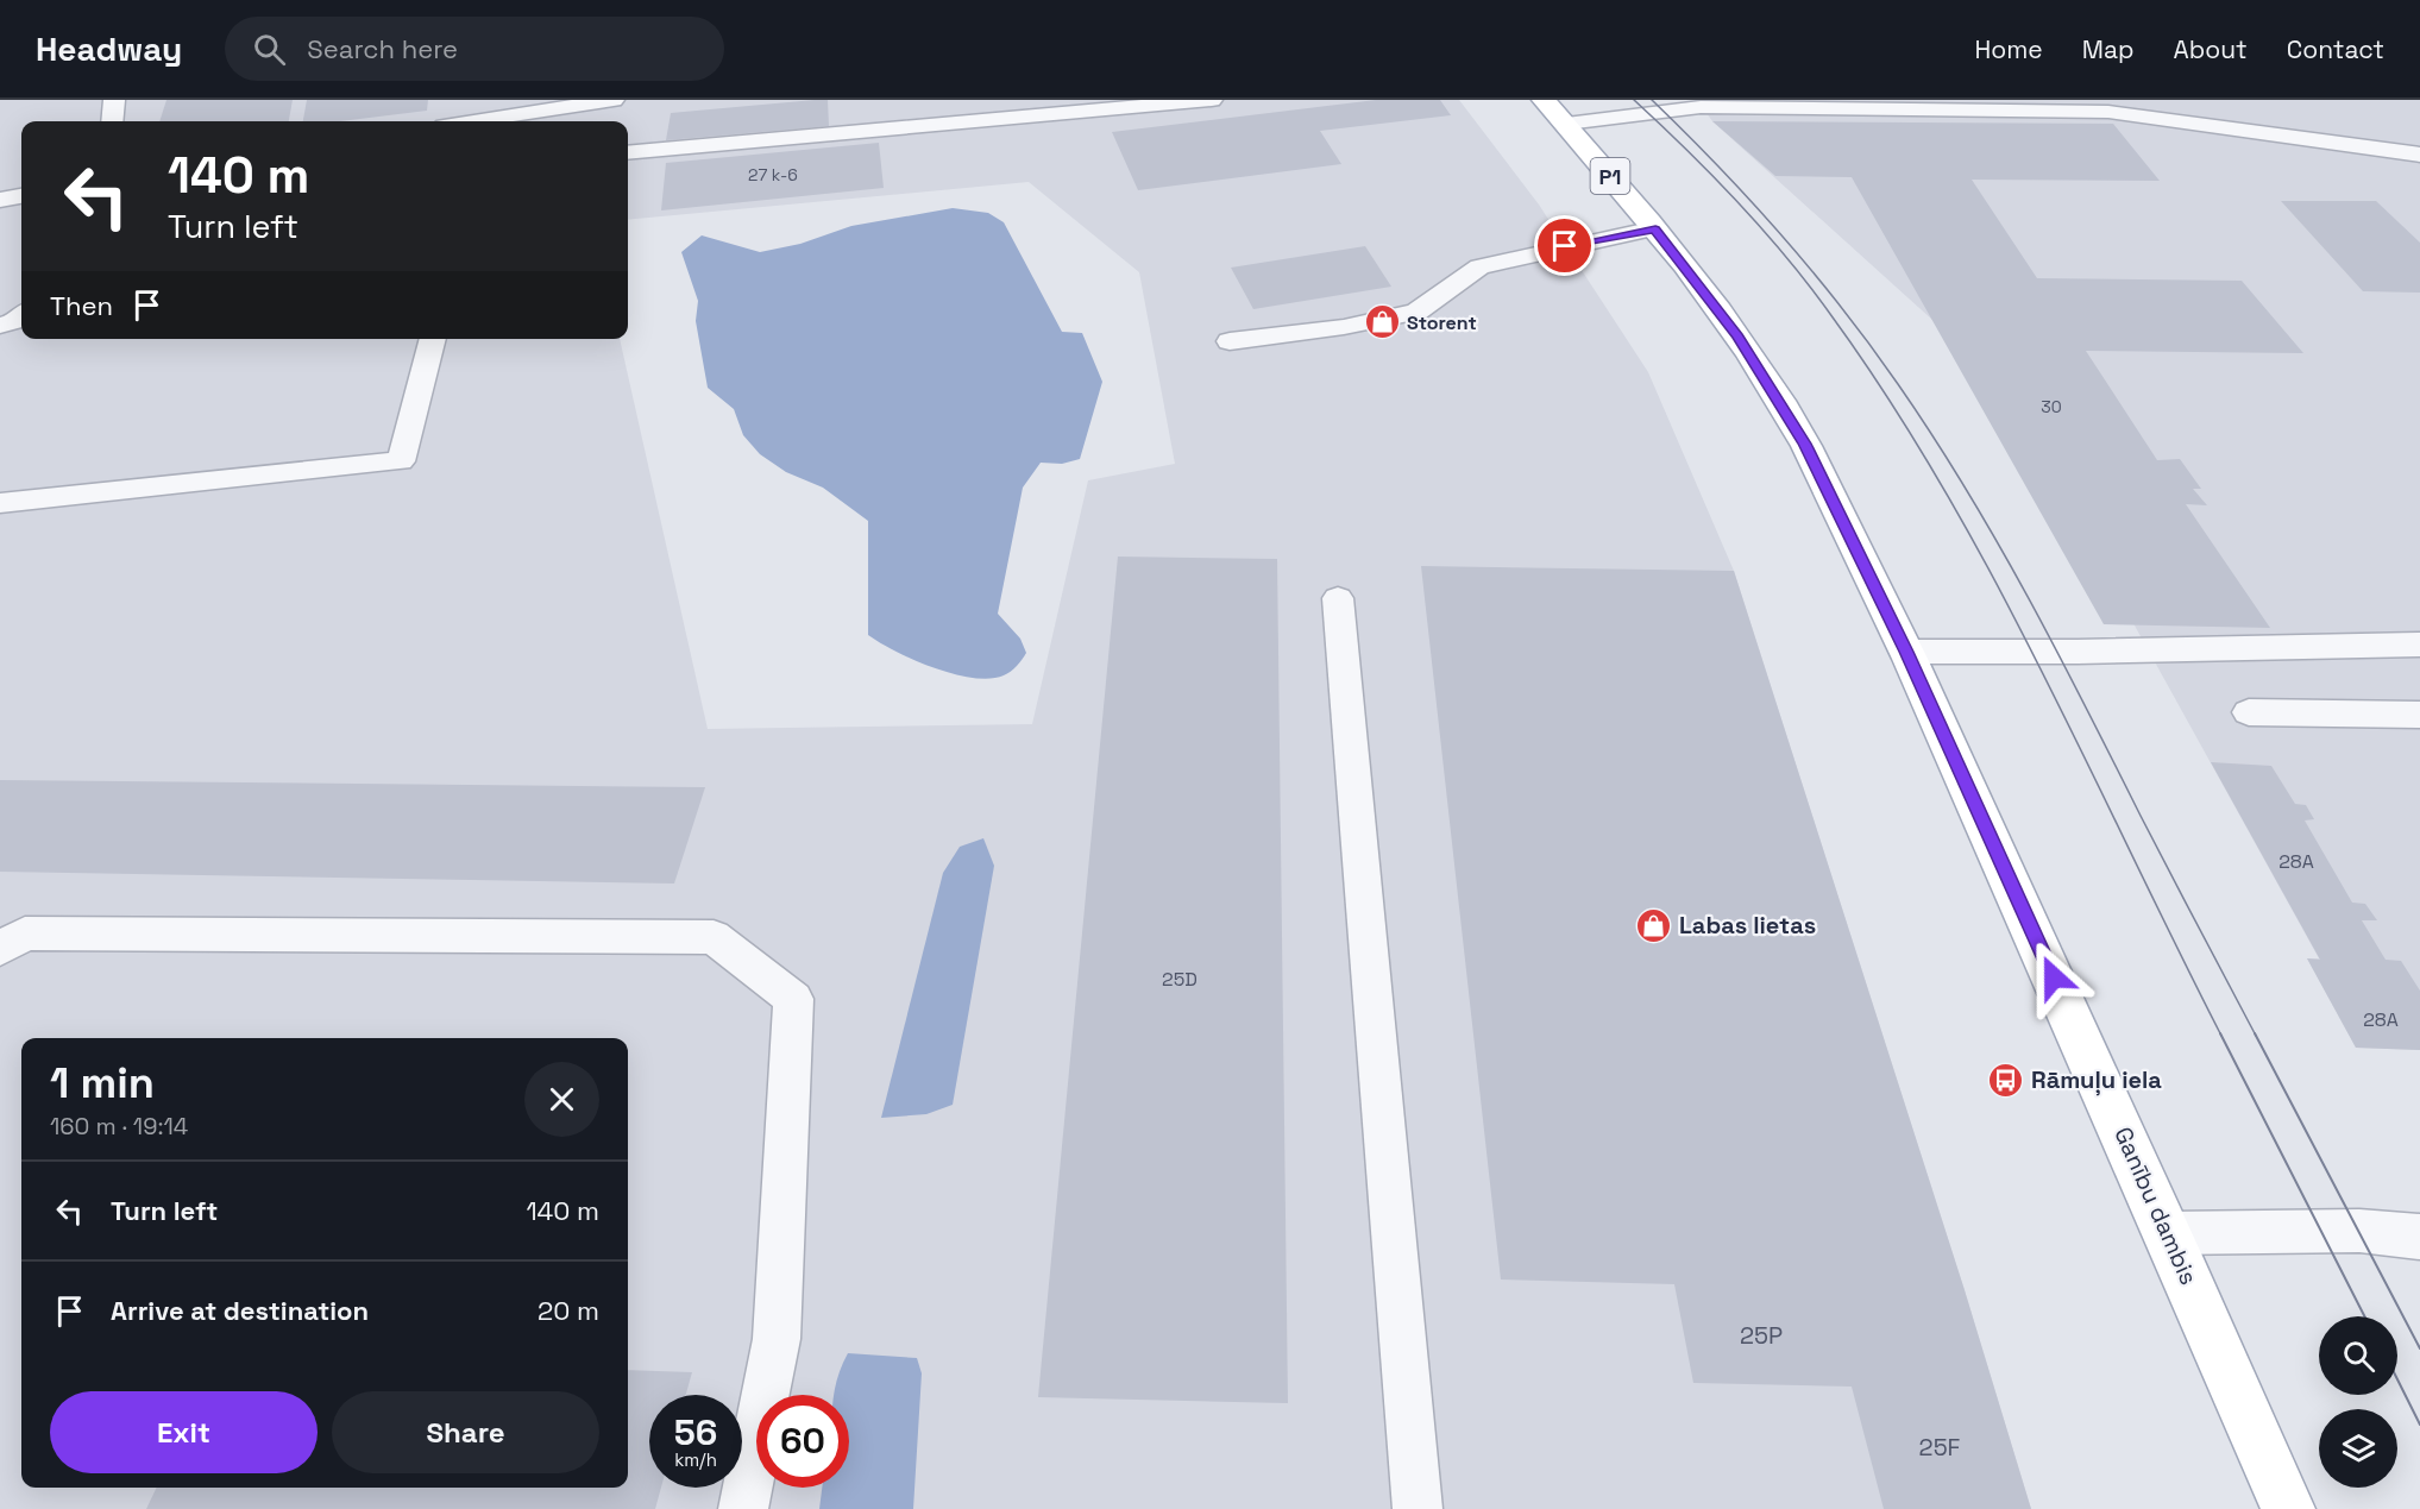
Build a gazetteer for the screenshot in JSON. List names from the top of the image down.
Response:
{
  "streets": {
    "main road": ["P1", "Ganību dambis"]
  },
  "places": {
    "shop": ["Storent", "Labas lietas"],
    "bus stop": ["Rāmuļu iela"]
  },
  "house_numbers": [
    "27 k-6",
    "30",
    "28A",
    "25D",
    "28A",
    "25P",
    "25F"
  ],
  "page": {
    "header": "Headway",
    "search": "Search here",
    "nav": [
      "Home",
      "Map",
      "About",
      "Contact"
    ],
    "turn": ["140 m", "Turn left"],
    "then": "Then",
    "heading": ["1 min", "160 m · 19:14"],
    "list": [
      {
        "name": "Turn left",
        "value": "140 m"
      },
      {
        "name": "Arrive at destination",
        "value": "20 m"
      }
    ],
    "buttons": ["Exit", "Share"],
    "speed": "56 km/h",
    "limit": "60"
  }
}
